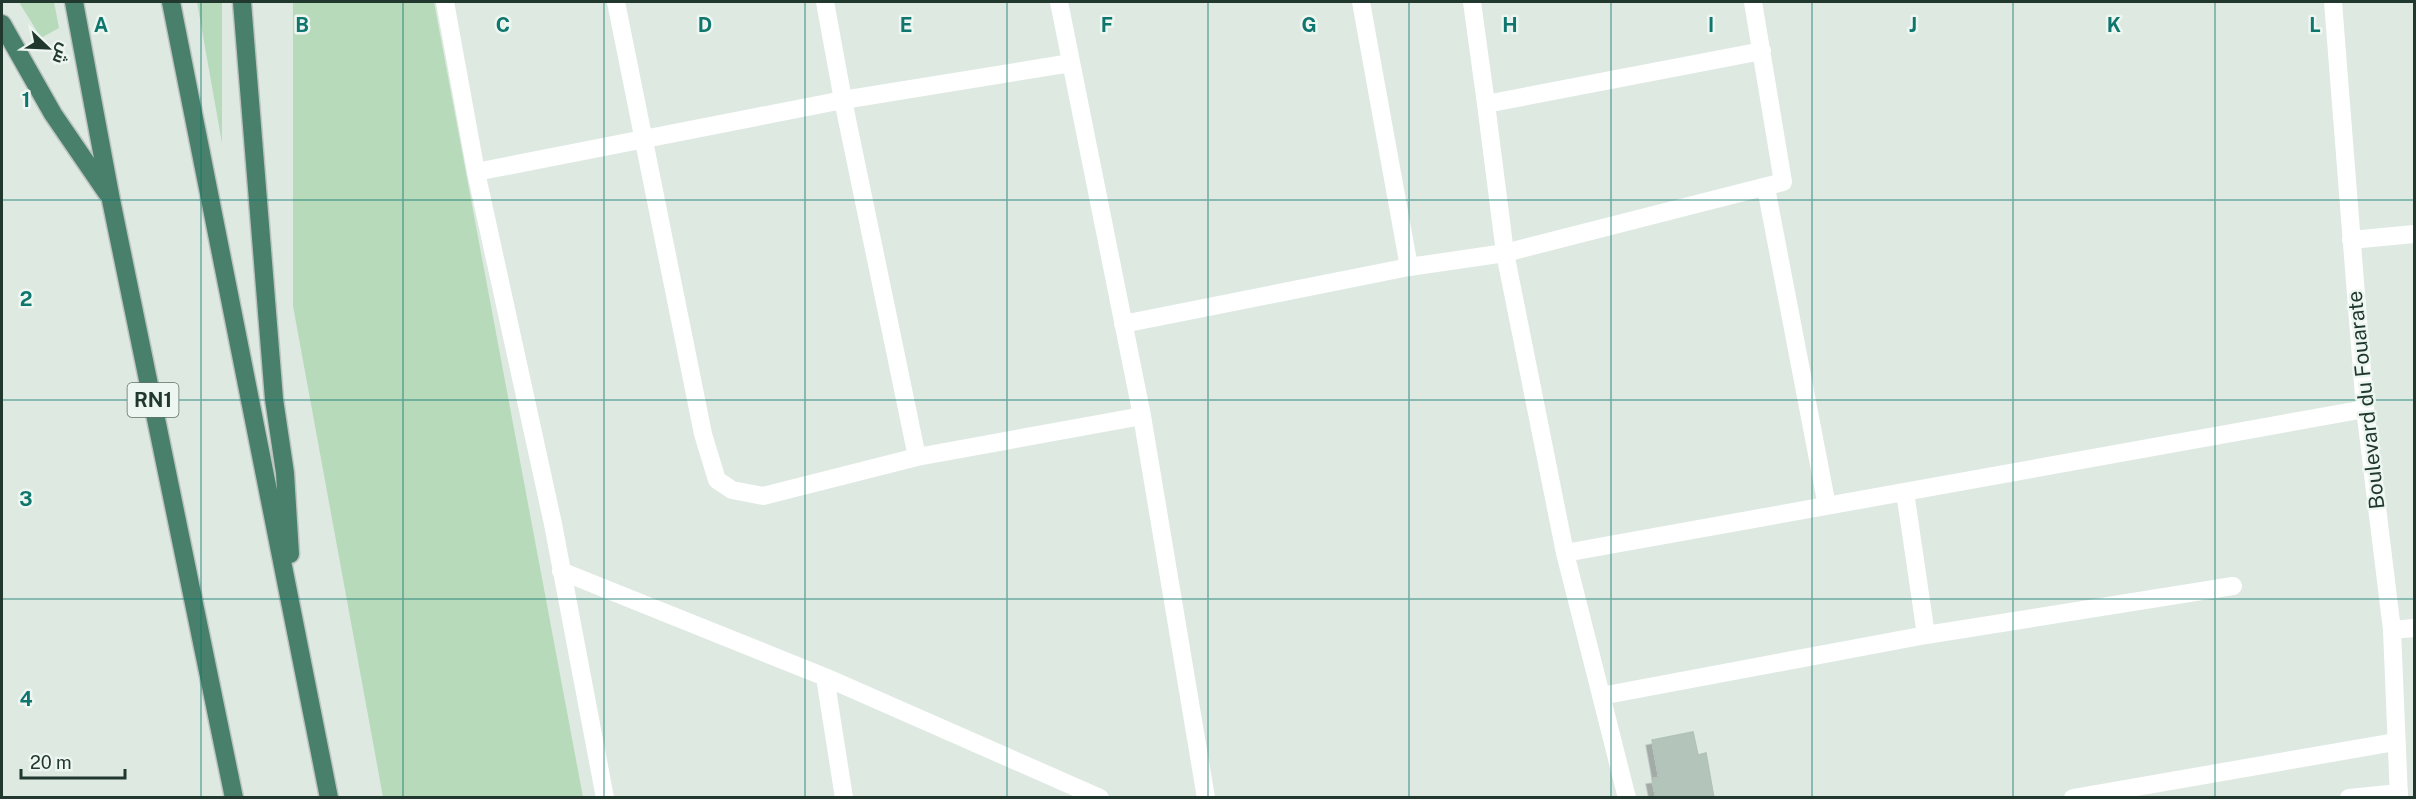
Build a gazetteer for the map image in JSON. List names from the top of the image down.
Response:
{
  "streets": {
    "highway": ["RN1"],
    "street": ["Boulevard du Fouarate"]
  },
  "scale_bar": "20 m",
  "north": "bottom right",
  "grid": {
    "columns": [
      "A",
      "B",
      "C",
      "D",
      "E",
      "F",
      "G",
      "H",
      "I",
      "J",
      "K",
      "L"
    ],
    "rows": [
      "1",
      "2",
      "3",
      "4"
    ]
  }
}
